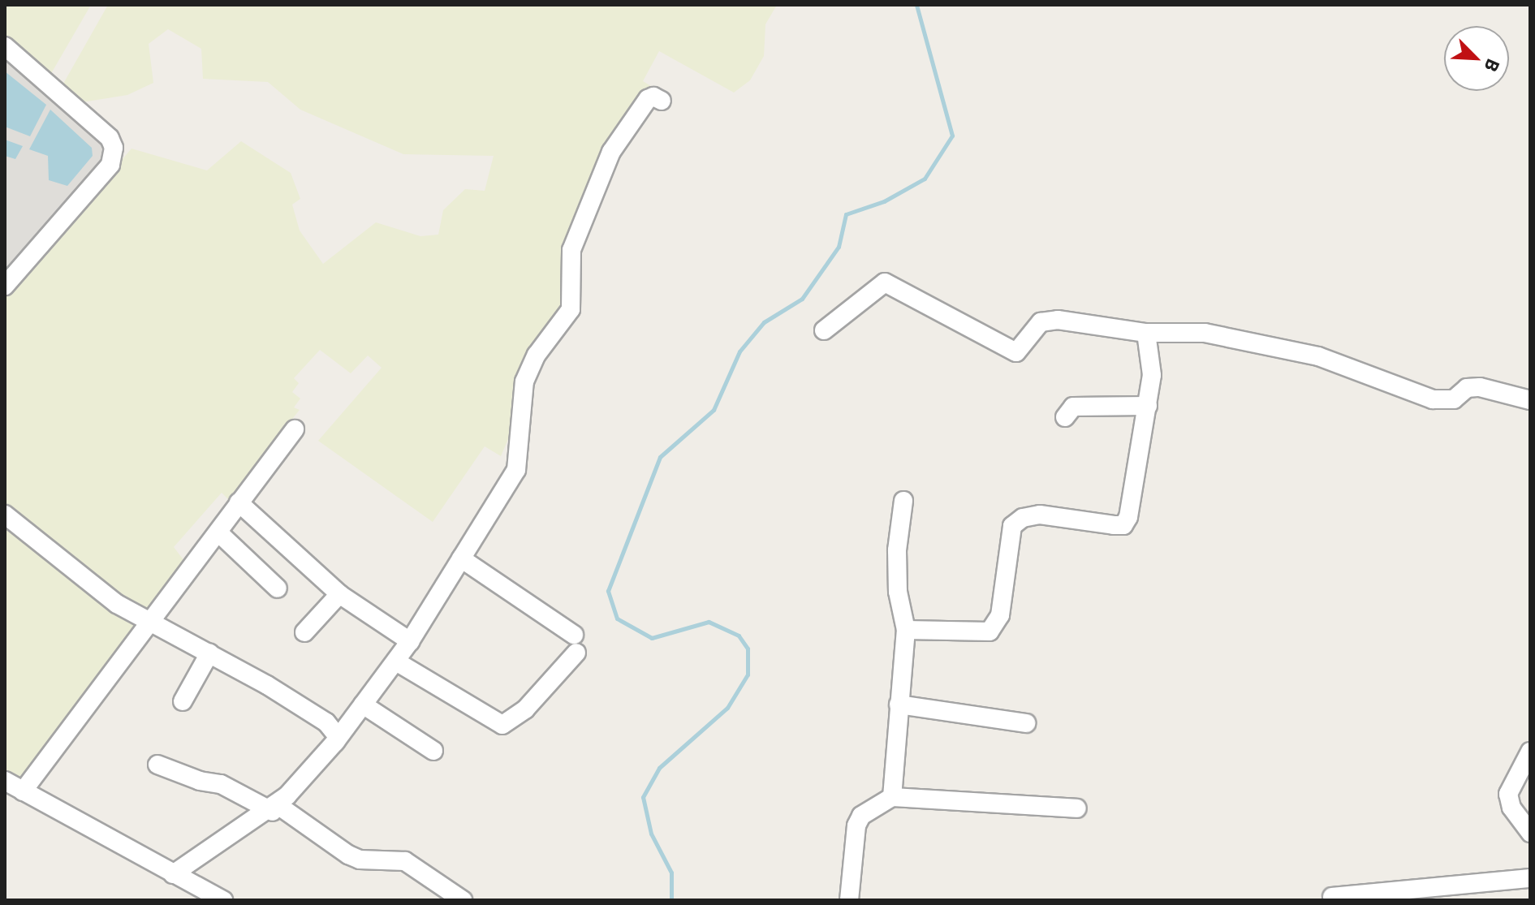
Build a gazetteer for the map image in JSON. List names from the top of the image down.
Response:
{
  "north": "bottom right"
}
